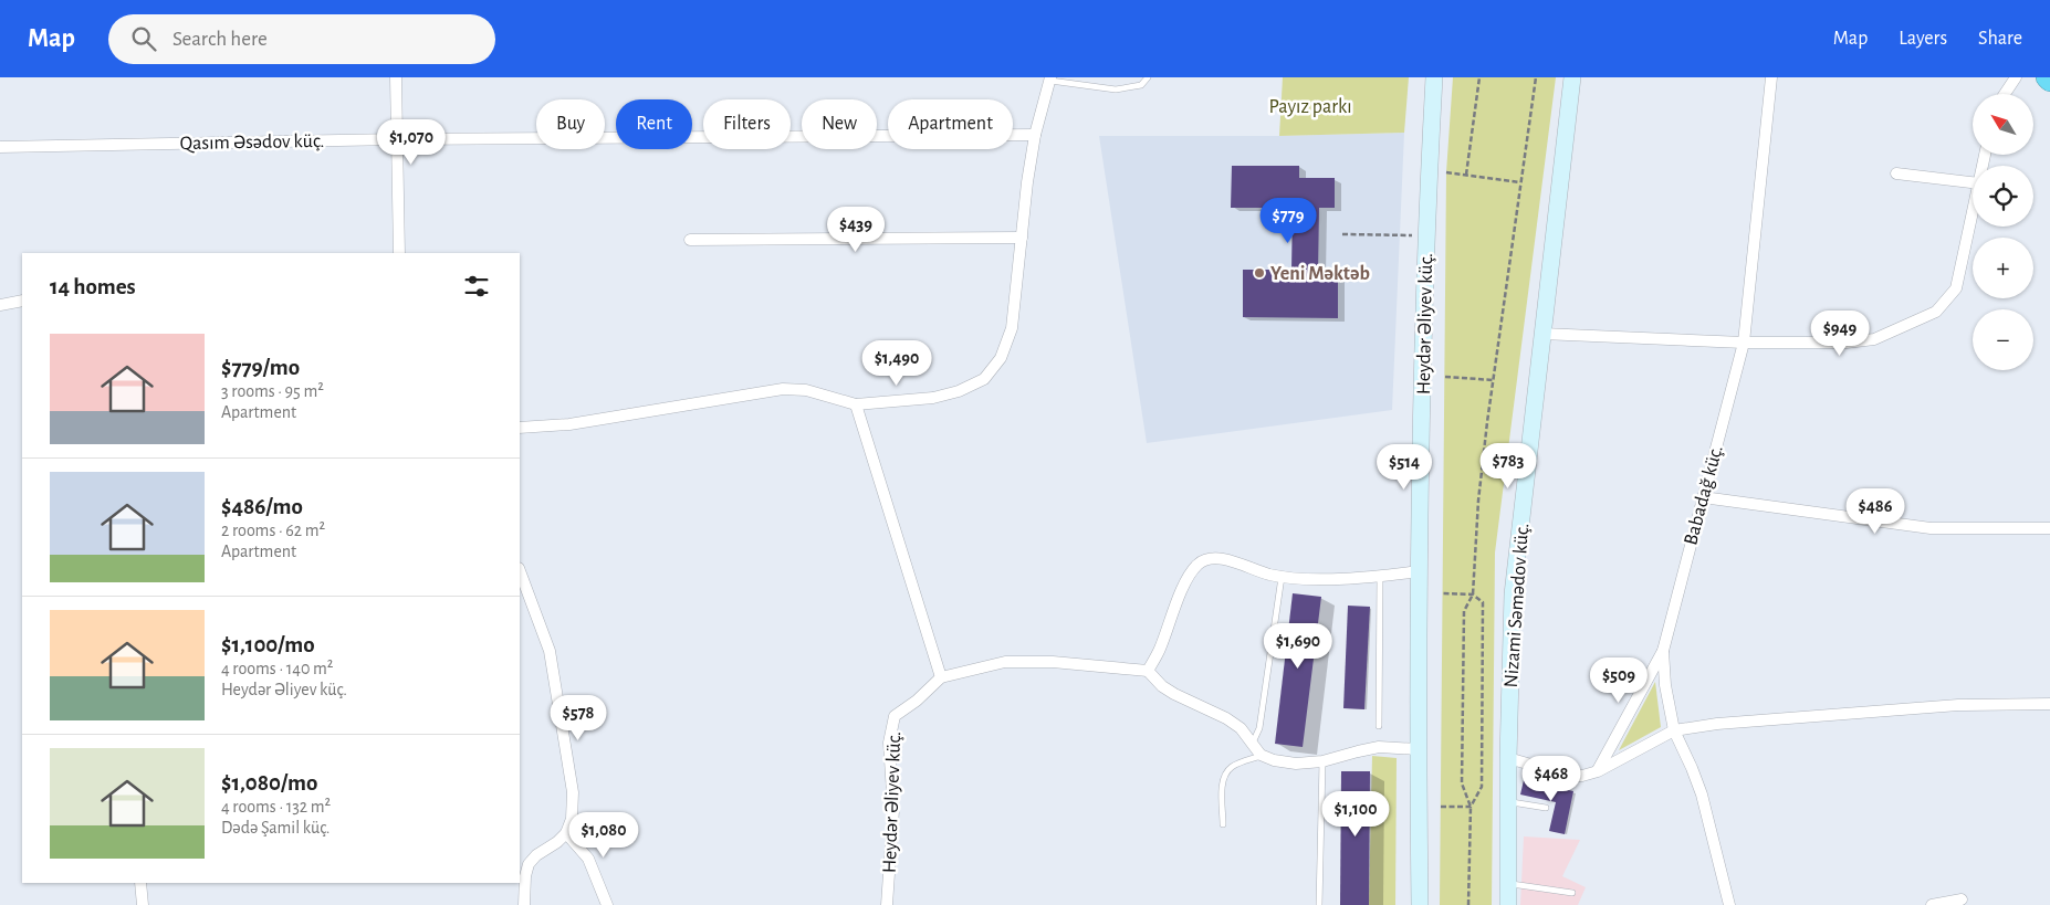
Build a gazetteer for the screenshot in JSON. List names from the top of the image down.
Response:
{
  "streets": {
    "street": [
      "Qasım Əsədov küç.",
      "Heydər Əliyev küç.",
      "Babadağ küç.",
      "Nizami Səmədov küç."
    ]
  },
  "parks": ["Payız parkı"],
  "places": ["Yeni Məktəb"],
  "north": "top left",
  "page": {
    "header": "Map",
    "search": "Search here",
    "nav": ["Map", "Layers", "Share"],
    "map_buttons": ["+", "−"],
    "chip": [
      "Buy",
      "Rent",
      "Filters",
      "New",
      "Apartment"
    ],
    "price": [
      "$1,070",
      "$779",
      "$439",
      "$949",
      "$1,490",
      "$783",
      "$514",
      "$486",
      "$1,690",
      "$509",
      "$578",
      "$468",
      "$1,100",
      "$1,080"
    ],
    "heading": "14 homes",
    "list": [
      {
        "name": "$779/mo",
        "note": "3 rooms · 95 m² · Apartment"
      },
      {
        "name": "$486/mo",
        "note": "2 rooms · 62 m² · Apartment"
      },
      {
        "name": "$1,100/mo",
        "note": "4 rooms · 140 m² · Heydər Əliyev küç."
      },
      {
        "name": "$1,080/mo",
        "note": "4 rooms · 132 m² · Dədə Şamil küç."
      }
    ]
  }
}
